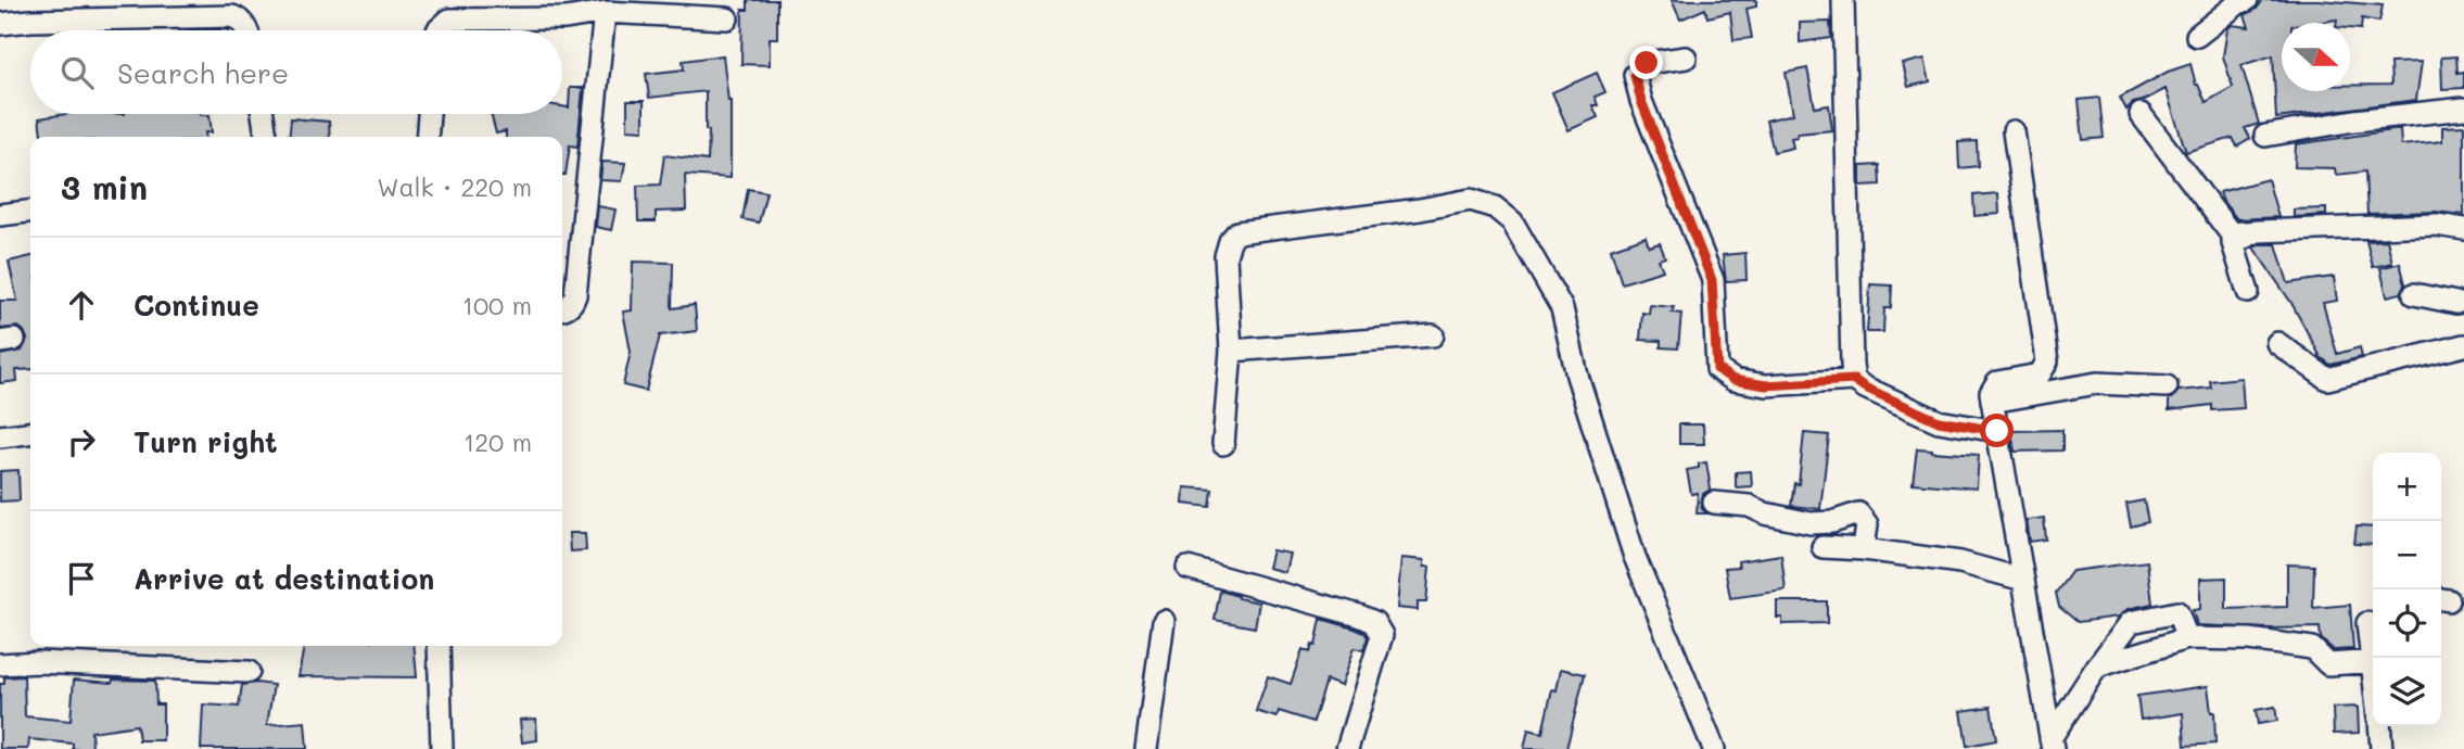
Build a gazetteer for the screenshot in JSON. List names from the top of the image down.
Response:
{
  "north": "right",
  "page": {
    "search": "Search here",
    "heading": ["3 min", "Walk · 220 m"],
    "list": [
      ["Continue", "100 m"],
      ["Turn right", "120 m"],
      "Arrive at destination"
    ],
    "map_buttons": ["+", "−"]
  }
}
